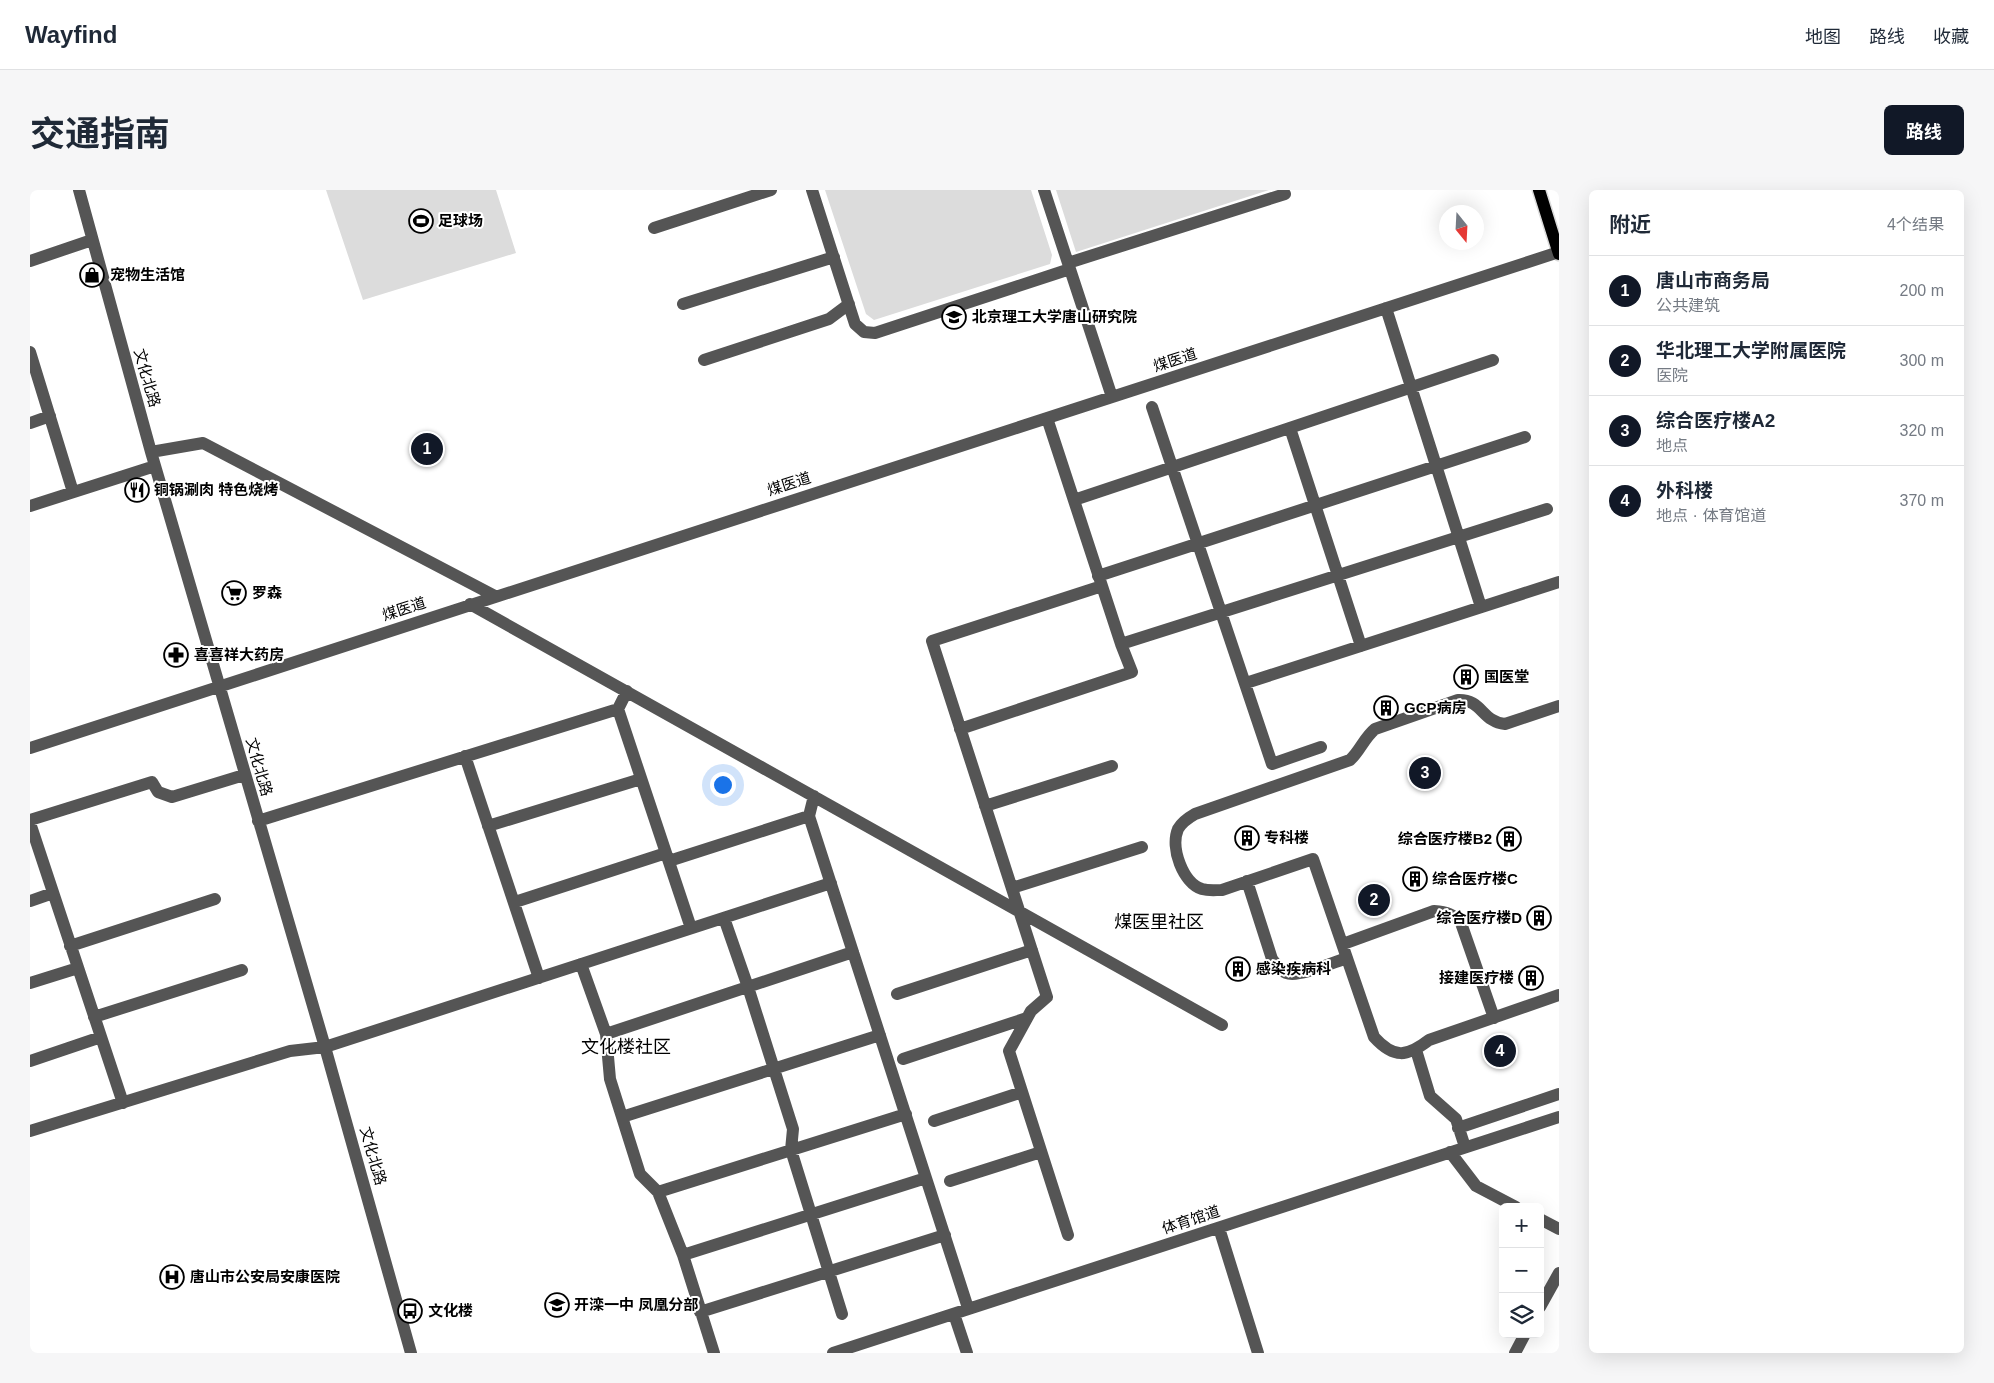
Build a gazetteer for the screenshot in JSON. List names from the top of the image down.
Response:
{
  "streets": {
    "street": ["煤医道", "文化北路", "体育馆道"]
  },
  "crossings": [
    ["煤医道", "文化北路"]
  ],
  "districts": ["煤医里社区", "文化楼社区"],
  "places": {
    "sports": ["足球场"],
    "shop": ["宠物生活馆"],
    "school or university": ["北京理工大学唐山研究院", "开滦一中 凤凰分部"],
    "restaurant": ["铜锅涮肉 特色烧烤"],
    "supermarket": ["罗森"],
    "pharmacy": ["喜喜祥大药房"],
    "building": [
      "国医堂",
      "GCP病房",
      "专科楼",
      "综合医疗楼B2",
      "综合医疗楼C",
      "综合医疗楼D",
      "感染疾病科",
      "接建医疗楼"
    ],
    "hospital": ["唐山市公安局安康医院"],
    "bus stop": ["文化楼"]
  },
  "north": "bottom",
  "page": {
    "header": "Wayfind",
    "nav": ["地图", "路线", "收藏"],
    "title": "交通指南",
    "buttons": "路线",
    "heading": ["附近", "4个结果"],
    "list": [
      {
        "mark": "1",
        "name": "唐山市商务局",
        "note": "公共建筑",
        "value": "200 m"
      },
      {
        "mark": "2",
        "name": "华北理工大学附属医院",
        "note": "医院",
        "value": "300 m"
      },
      {
        "mark": "3",
        "name": "综合医疗楼A2",
        "note": "地点",
        "value": "320 m"
      },
      {
        "mark": "4",
        "name": "外科楼",
        "note": "地点 · 体育馆道",
        "value": "370 m"
      }
    ],
    "pins": [
      "1",
      "3",
      "2",
      "4"
    ],
    "map_buttons": ["+", "−"]
  }
}
